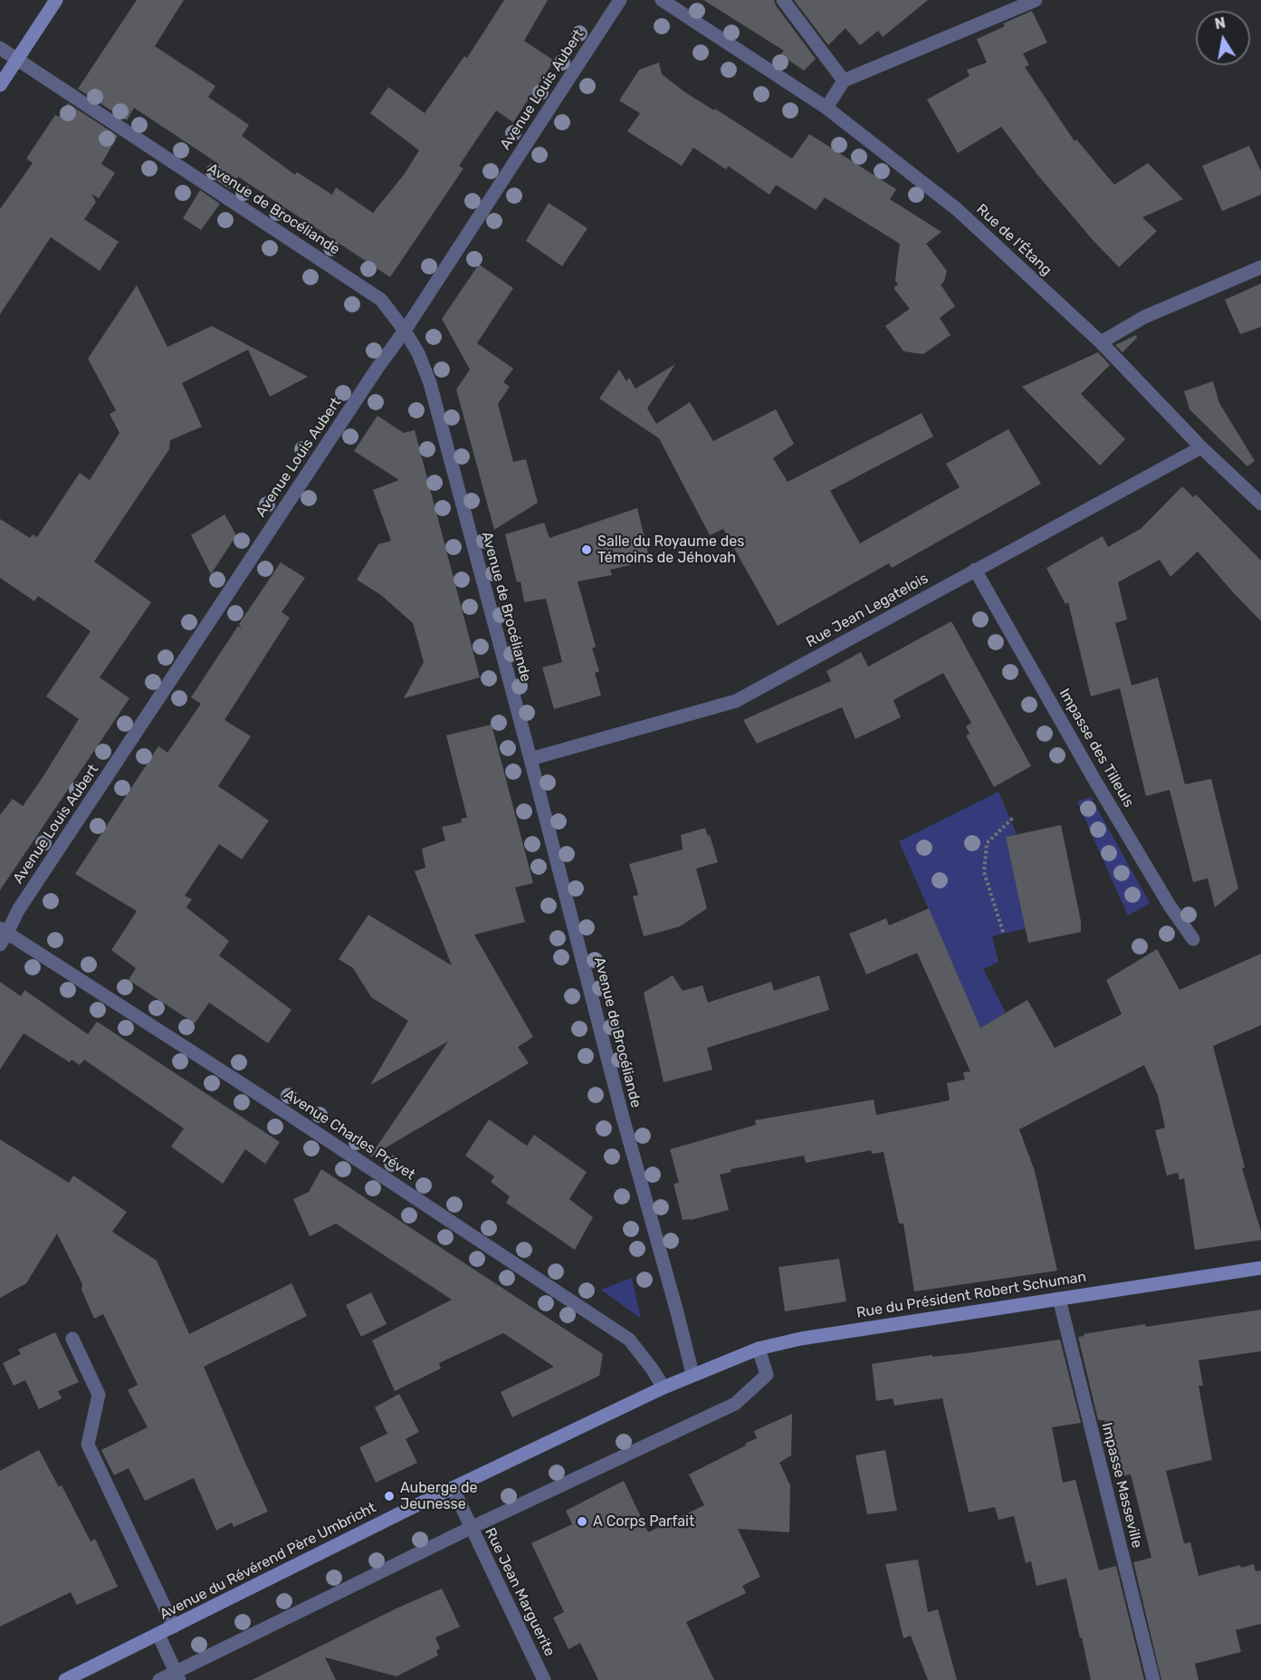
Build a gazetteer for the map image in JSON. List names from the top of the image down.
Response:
{
  "streets": {
    "main road": ["Rue du Président Robert Schuman", "Avenue du Révérend Père Umbricht"],
    "street": [
      "Avenue Louis Aubert",
      "Avenue de Brocéliande",
      "Rue de l'Étang",
      "Rue Jean Legatelois",
      "Impasse des Tilleuls",
      "Avenue Charles Prévet",
      "Impasse Masseville",
      "Rue Jean Marguerite"
    ]
  },
  "crossings": [
    ["Avenue Louis Aubert", "Avenue de Brocéliande"],
    ["Avenue Louis Aubert", "Avenue Charles Prévet"],
    ["Avenue de Brocéliande", "Rue Jean Legatelois"],
    ["Avenue de Brocéliande", "Rue du Président Robert Schuman"],
    ["Avenue de Brocéliande", "Avenue du Révérend Père Umbricht"],
    ["Rue de l'Étang", "Rue Jean Legatelois"],
    ["Rue Jean Legatelois", "Impasse des Tilleuls"],
    ["Avenue Charles Prévet", "Avenue du Révérend Père Umbricht"],
    ["Rue du Président Robert Schuman", "Impasse Masseville"],
    ["Rue du Président Robert Schuman", "Avenue du Révérend Père Umbricht"],
    ["Avenue du Révérend Père Umbricht", "Rue Jean Marguerite"]
  ],
  "places": ["Salle du Royaume des Témoins de Jéhovah", "Auberge de Jeunesse", "A Corps Parfait"],
  "north": "top"
}
